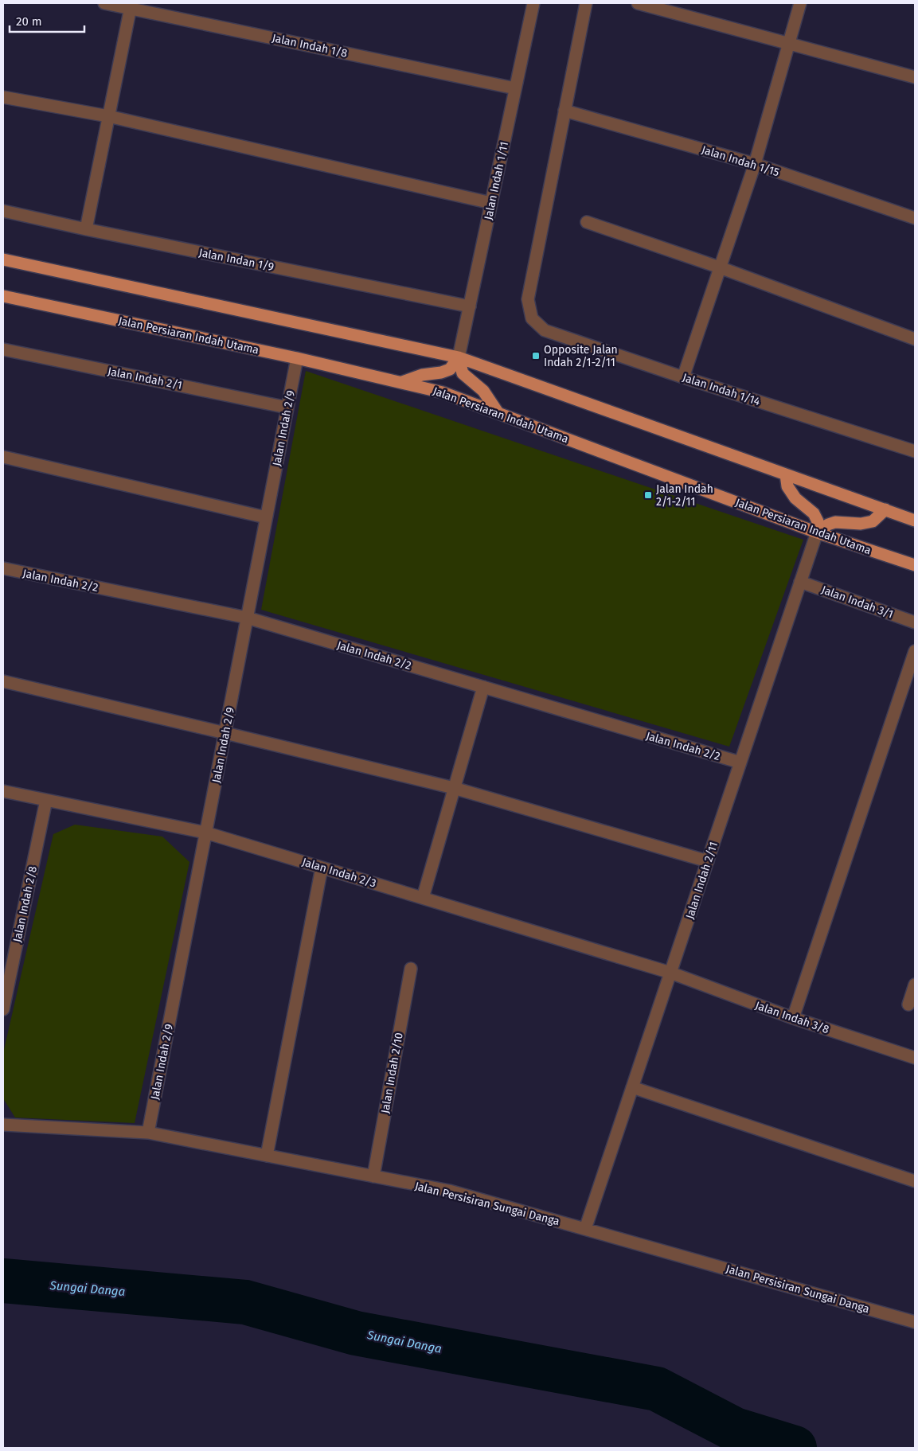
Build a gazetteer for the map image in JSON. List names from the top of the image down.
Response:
{
  "streets": {
    "main road": ["Jalan Persiaran Indah Utama"],
    "street": [
      "Jalan Indah 1/8",
      "Jalan Indah 1/15",
      "Jalan Indah 1/11",
      "Jalan Indan 1/9",
      "Jalan Indah 2/1",
      "Jalan Indah 1/14",
      "Jalan Indah 2/9",
      "Jalan Indah 2/2",
      "Jalan Indah 3/1",
      "Jalan Indah 2/3",
      "Jalan Indah 2/11",
      "Jalan Indah 2/8",
      "Jalan Indah 3/8",
      "Jalan Indah 2/10",
      "Jalan Persisiran Sungai Danga"
    ]
  },
  "crossings": [
    ["Jalan Indah 1/8", "Jalan Indah 1/11"],
    ["Jalan Indah 1/15", "Jalan Indah 1/14"],
    ["Jalan Indah 1/11", "Jalan Indan 1/9"],
    ["Jalan Persiaran Indah Utama", "Jalan Indah 2/9"],
    ["Jalan Persiaran Indah Utama", "Jalan Indah 2/11"],
    ["Jalan Indah 2/1", "Jalan Indah 2/9"],
    ["Jalan Indah 2/9", "Jalan Indah 2/2"],
    ["Jalan Indah 2/9", "Jalan Indah 2/3"],
    ["Jalan Indah 2/9", "Jalan Persisiran Sungai Danga"],
    ["Jalan Indah 2/2", "Jalan Indah 2/11"],
    ["Jalan Indah 3/1", "Jalan Indah 2/11"],
    ["Jalan Indah 2/3", "Jalan Indah 2/11"],
    ["Jalan Indah 2/3", "Jalan Indah 2/8"],
    ["Jalan Indah 2/3", "Jalan Indah 3/8"],
    ["Jalan Indah 2/11", "Jalan Indah 3/8"],
    ["Jalan Indah 2/11", "Jalan Persisiran Sungai Danga"],
    ["Jalan Indah 2/10", "Jalan Persisiran Sungai Danga"]
  ],
  "water": ["Sungai Danga"],
  "places": {
    "transit": ["Opposite Jalan Indah 2/1-2/11", "Jalan Indah 2/1-2/11"]
  },
  "scale_bar": "20 m"
}
